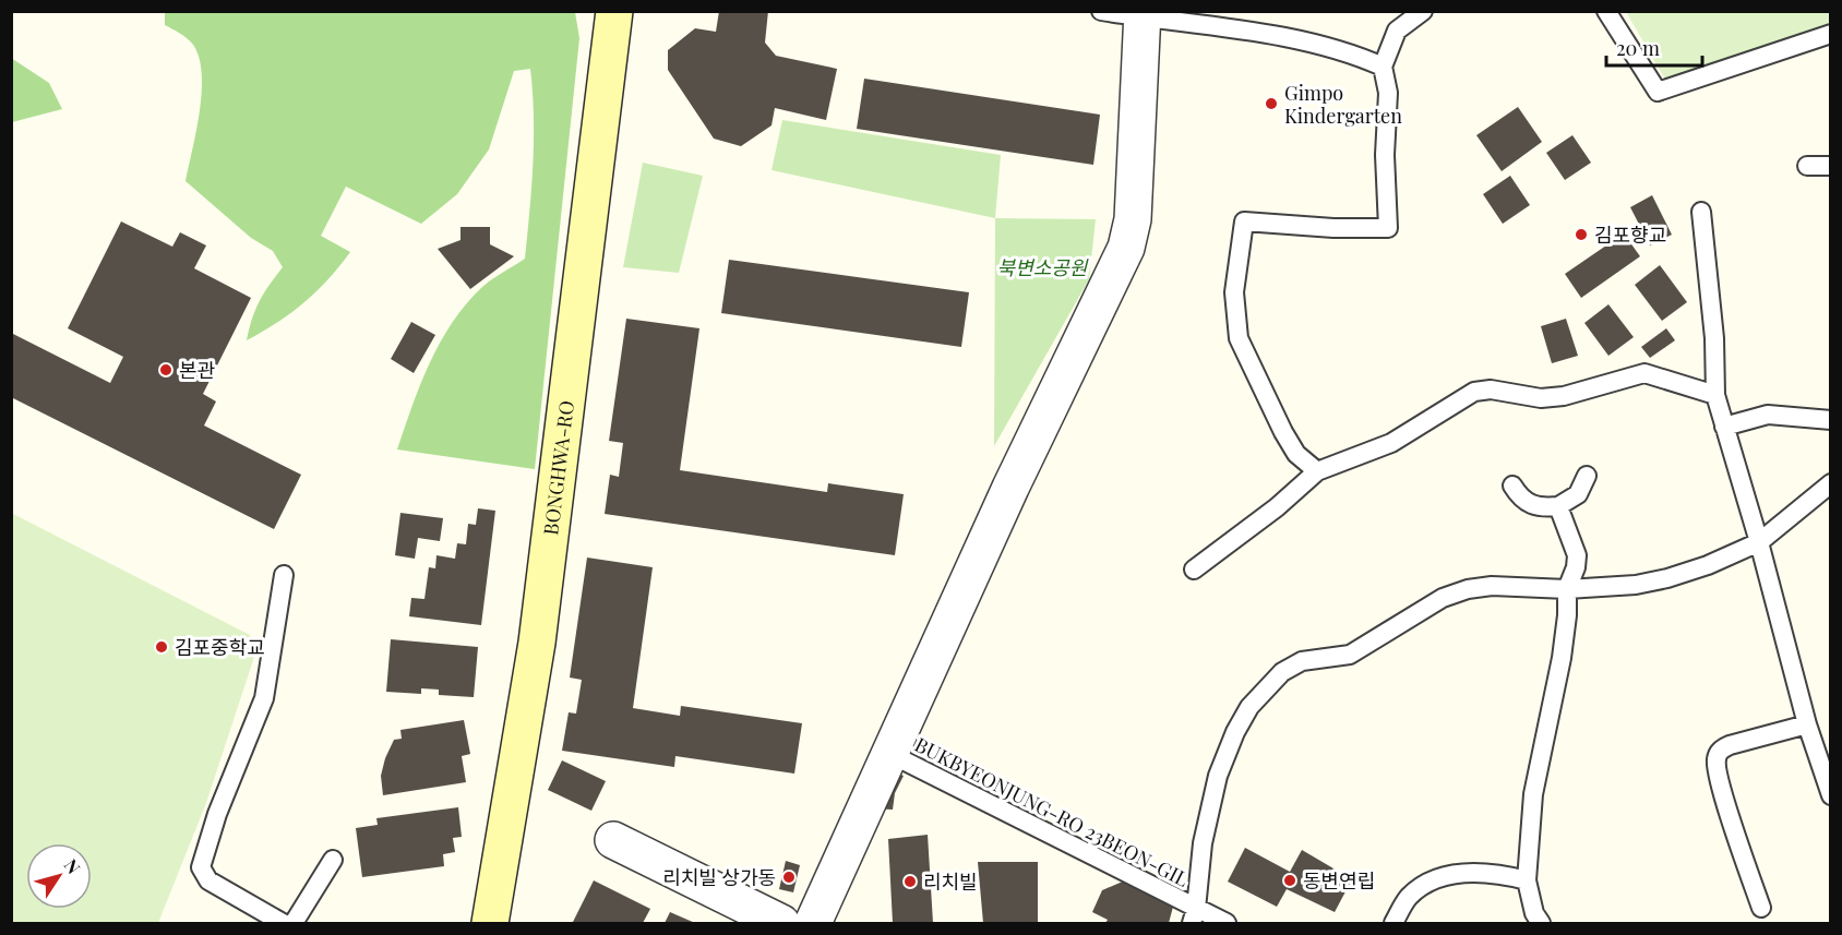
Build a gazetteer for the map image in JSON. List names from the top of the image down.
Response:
{
  "streets": {
    "street": ["BONGHWA-RO"],
    "lane": ["BUKBYEONJUNG-RO 23BEON-GIL"]
  },
  "parks": ["북변소공원"],
  "places": [
    "Gimpo Kindergarten",
    "김포향교",
    "본관",
    "김포중학교",
    "리치빌 상가동",
    "동변연립",
    "리치빌"
  ],
  "scale_bar": "20 m",
  "north": "top right"
}
